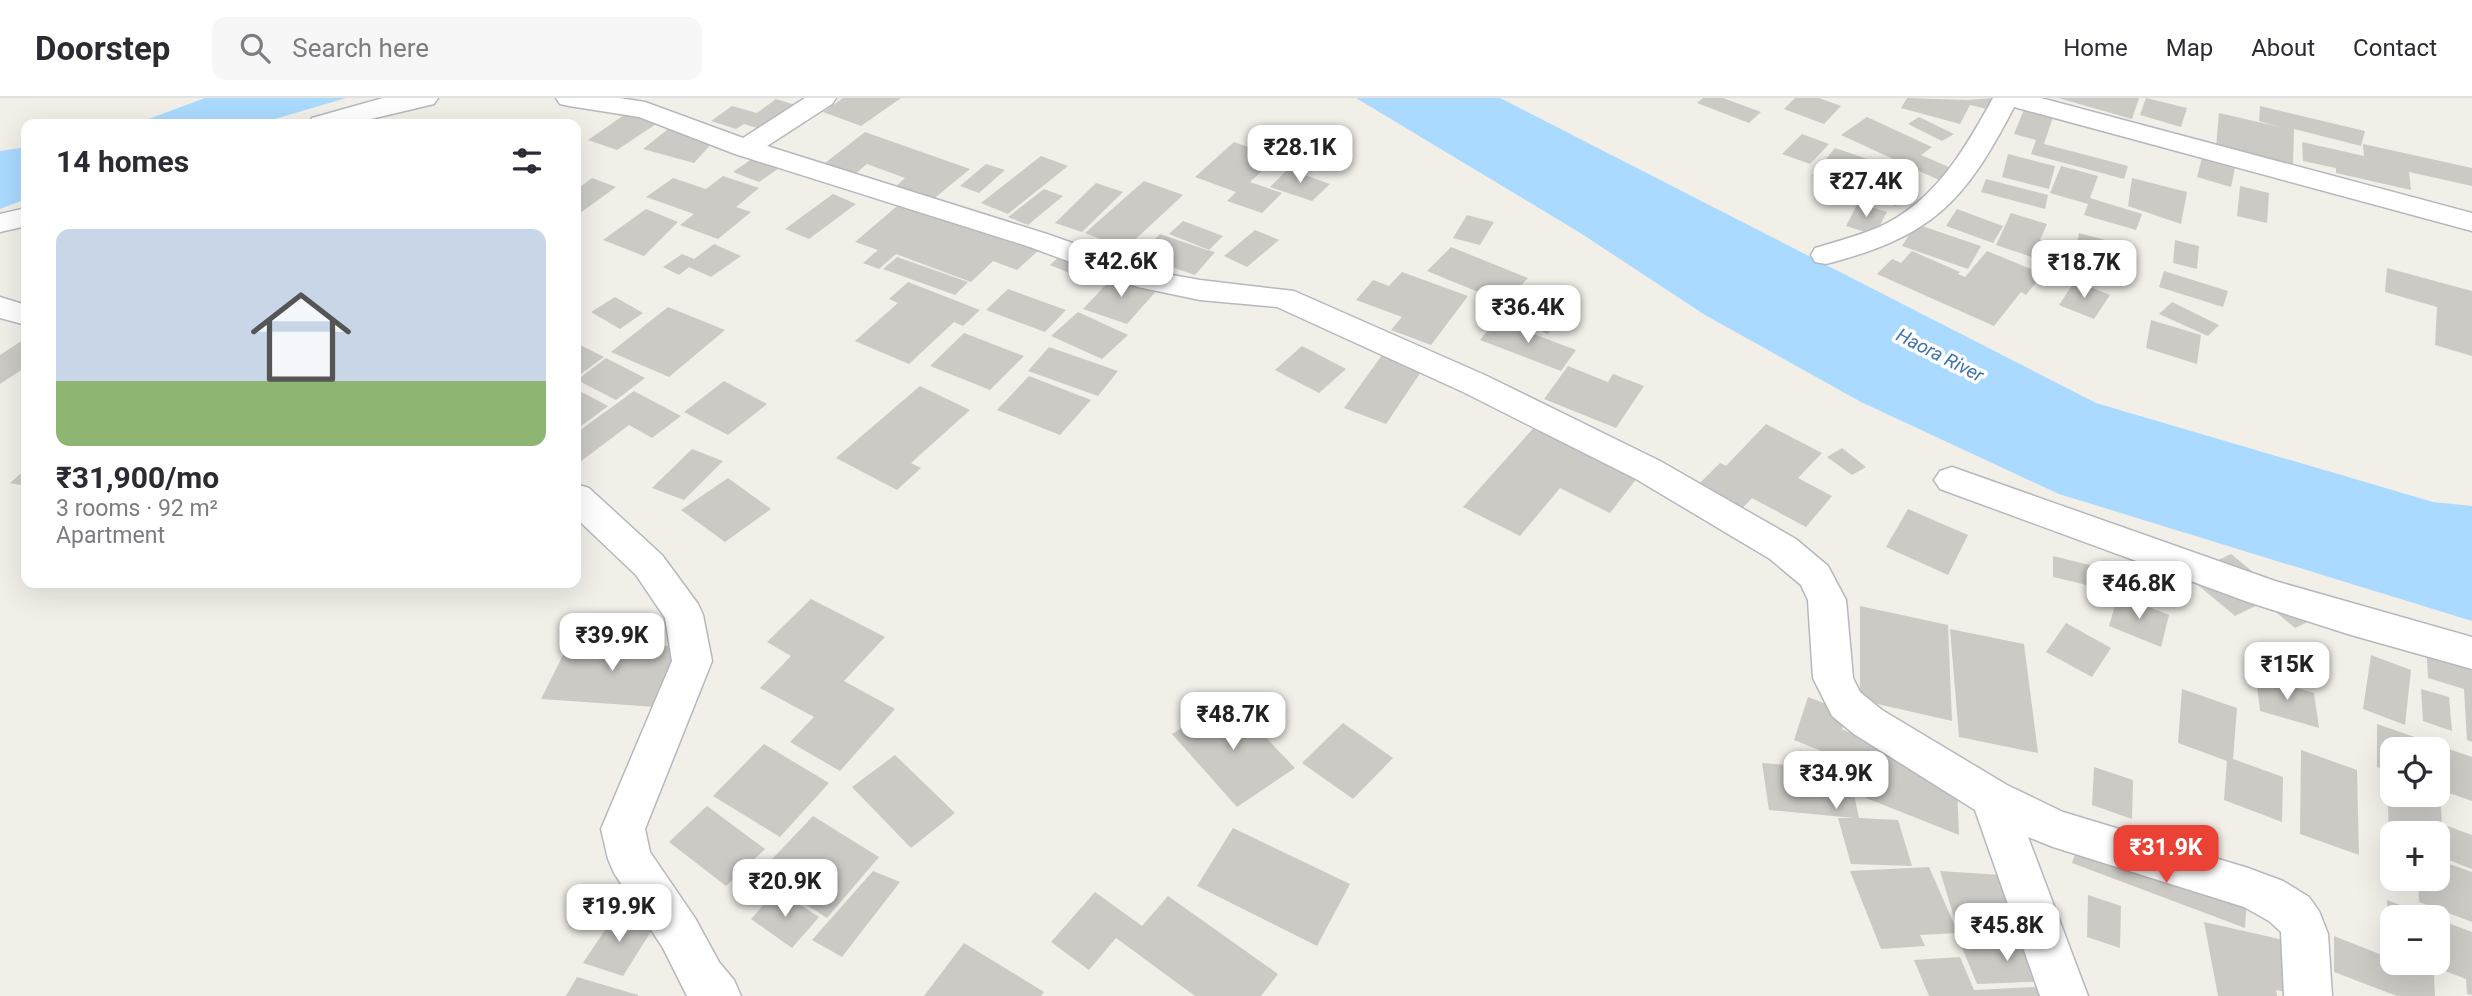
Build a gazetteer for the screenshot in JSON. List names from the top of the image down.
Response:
{
  "water": ["Haora River"],
  "page": {
    "header": "Doorstep",
    "search": "Search here",
    "nav": [
      "Home",
      "Map",
      "About",
      "Contact"
    ],
    "heading": "14 homes",
    "price": [
      "₹28.1K",
      "₹27.4K",
      "₹42.6K",
      "₹18.7K",
      "₹36.4K",
      "₹46.8K",
      "₹39.9K",
      "₹15K",
      "₹48.7K",
      "₹34.9K",
      "₹31.9K",
      "₹20.9K",
      "₹19.9K",
      "₹45.8K"
    ],
    "list": [
      {
        "name": "₹31,900/mo",
        "note": "3 rooms · 92 m² · Apartment"
      }
    ],
    "map_buttons": ["+", "−"]
  }
}
